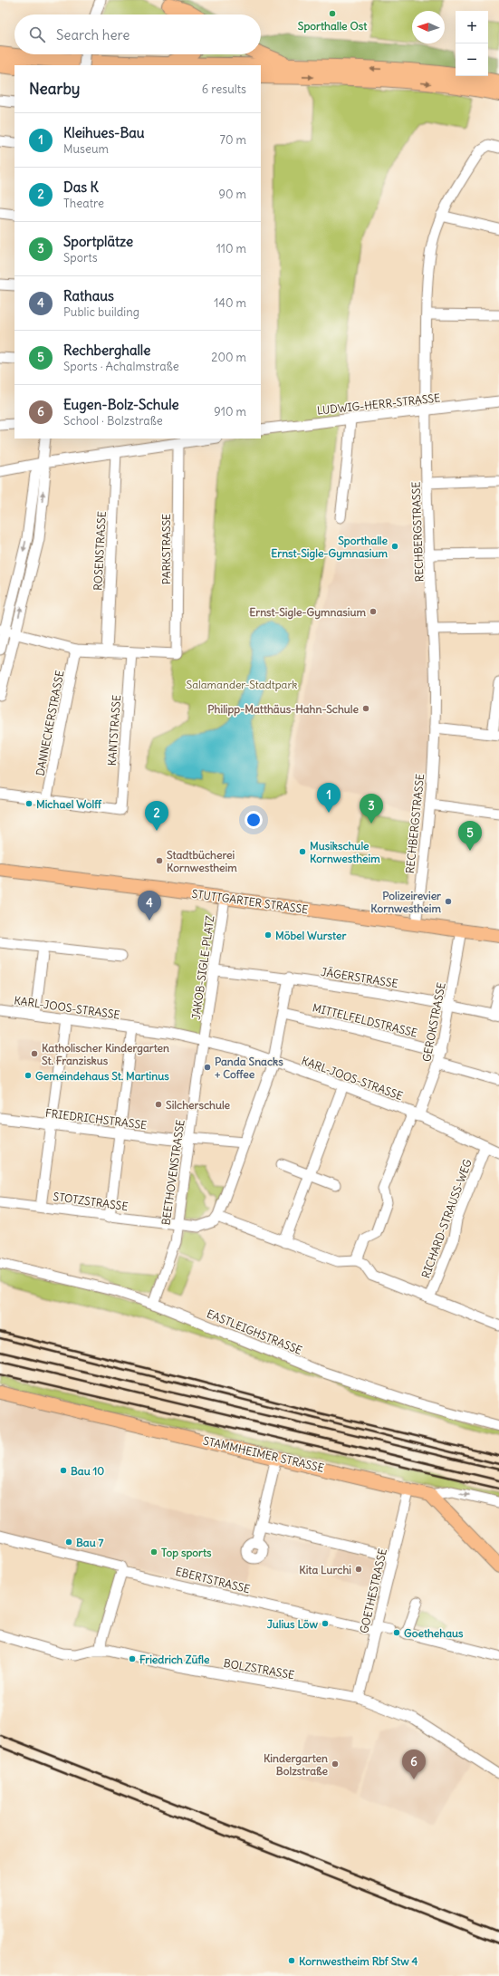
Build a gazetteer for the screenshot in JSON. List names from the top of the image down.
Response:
{
  "streets": {
    "main road": ["STUTTGARTER STRASSE", "STAMMHEIMER STRASSE"],
    "street": [
      "LUDWIG-HERR-STRASSE",
      "RECHBERGSTRASSE",
      "PARKSTRASSE",
      "ROSENSTRASSE",
      "DANNECKERSTRASSE",
      "KANTSTRASSE",
      "JAKOB-SIGLE-PLATZ",
      "JÄGERSTRASSE",
      "KARL-JOOS-STRASSE",
      "MITTELFELDSTRASSE",
      "GEROKSTRASSE",
      "FRIEDRICHSTRASSE",
      "BEETHOVENSTRASSE",
      "STOTZSTRASSE",
      "RICHARD-STRAUSS-WEG",
      "EASTLEIGHSTRASSE",
      "EBERTSTRASSE",
      "GOETHESTRASSE",
      "BOLZSTRASSE"
    ]
  },
  "crossings": [
    ["LUDWIG-HERR-STRASSE", "RECHBERGSTRASSE"],
    ["RECHBERGSTRASSE", "STUTTGARTER STRASSE"],
    ["PARKSTRASSE", "KANTSTRASSE"],
    ["DANNECKERSTRASSE", "KANTSTRASSE"],
    ["STUTTGARTER STRASSE", "JAKOB-SIGLE-PLATZ"],
    ["STUTTGARTER STRASSE", "GEROKSTRASSE"],
    ["JAKOB-SIGLE-PLATZ", "JÄGERSTRASSE"],
    ["JAKOB-SIGLE-PLATZ", "KARL-JOOS-STRASSE"],
    ["JAKOB-SIGLE-PLATZ", "BEETHOVENSTRASSE"],
    ["JÄGERSTRASSE", "GEROKSTRASSE"],
    ["JÄGERSTRASSE", "STOTZSTRASSE"],
    ["KARL-JOOS-STRASSE", "GEROKSTRASSE"],
    ["KARL-JOOS-STRASSE", "BEETHOVENSTRASSE"],
    ["KARL-JOOS-STRASSE", "STOTZSTRASSE"],
    ["KARL-JOOS-STRASSE", "RICHARD-STRAUSS-WEG"],
    ["MITTELFELDSTRASSE", "GEROKSTRASSE"],
    ["MITTELFELDSTRASSE", "STOTZSTRASSE"],
    ["FRIEDRICHSTRASSE", "BEETHOVENSTRASSE"],
    ["FRIEDRICHSTRASSE", "STOTZSTRASSE"],
    ["BEETHOVENSTRASSE", "STOTZSTRASSE"],
    ["BEETHOVENSTRASSE", "EASTLEIGHSTRASSE"],
    ["STAMMHEIMER STRASSE", "GOETHESTRASSE"],
    ["EBERTSTRASSE", "GOETHESTRASSE"],
    ["GOETHESTRASSE", "BOLZSTRASSE"]
  ],
  "parks": ["Salamander-Stadtpark"],
  "places": [
    "Sporthalle Ost",
    "Sporthalle Ernst-Sigle-Gymnasium",
    "Ernst-Sigle-Gymnasium",
    "Philipp-Matthäus-Hahn-Schule",
    "Michael Wolff",
    "Musikschule Kornwestheim",
    "Stadtbücherei Kornwestheim",
    "Polizeirevier Kornwestheim",
    "Möbel Wurster",
    "Katholischer Kindergarten St. Franziskus",
    "Panda Snacks + Coffee",
    "Gemeindehaus St. Martinus",
    "Silcherschule",
    "Bau 10",
    "Bau 7",
    "Top sports",
    "Kita Lurchi",
    "Julius Löw",
    "Goethehaus",
    "Friedrich Züfle",
    "Kindergarten Bolzstraße",
    "Kornwestheim Rbf Stw 4"
  ],
  "north": "left",
  "page": {
    "map_buttons": ["+", "−"],
    "search": "Search here",
    "heading": ["Nearby", "6 results"],
    "list": [
      {
        "mark": "1",
        "name": "Kleihues-Bau",
        "note": "Museum",
        "value": "70 m"
      },
      {
        "mark": "2",
        "name": "Das K",
        "note": "Theatre",
        "value": "90 m"
      },
      {
        "mark": "3",
        "name": "Sportplätze",
        "note": "Sports",
        "value": "110 m"
      },
      {
        "mark": "4",
        "name": "Rathaus",
        "note": "Public building",
        "value": "140 m"
      },
      {
        "mark": "5",
        "name": "Rechberghalle",
        "note": "Sports · Achalmstraße",
        "value": "200 m"
      },
      {
        "mark": "6",
        "name": "Eugen-Bolz-Schule",
        "note": "School · Bolzstraße",
        "value": "910 m"
      }
    ],
    "pins": [
      "1",
      "3",
      "2",
      "5",
      "4",
      "6"
    ]
  }
}
